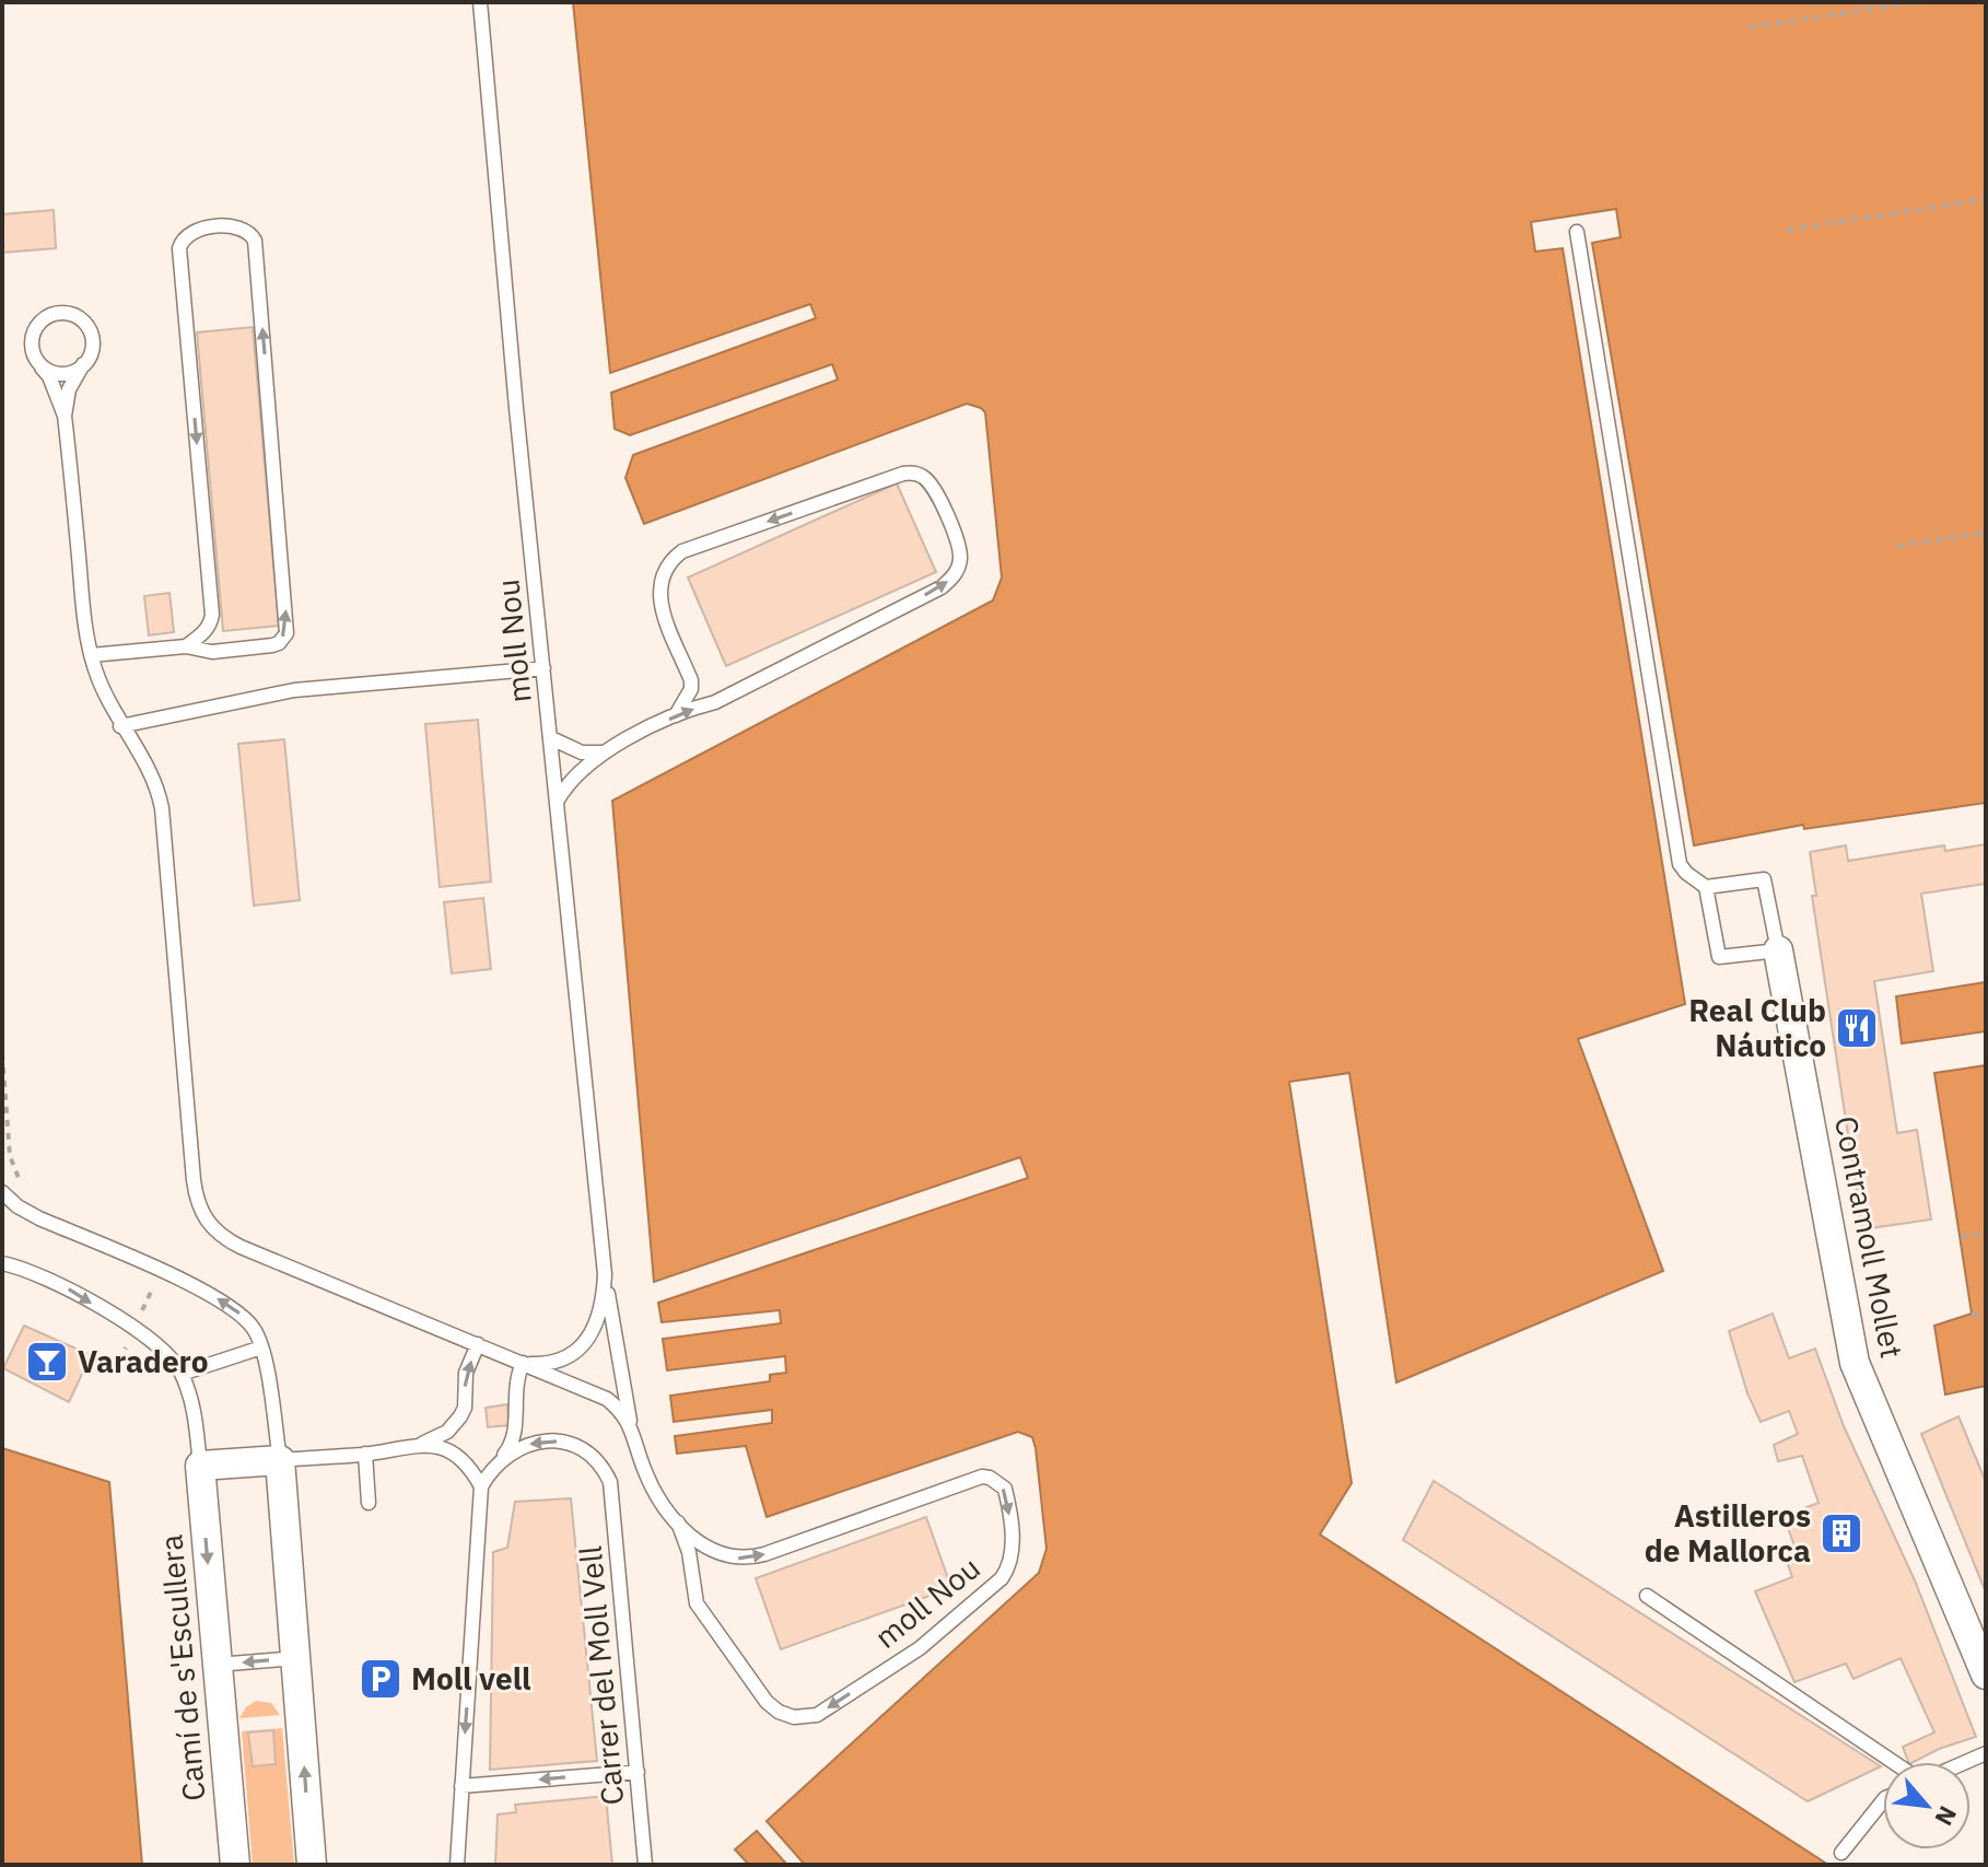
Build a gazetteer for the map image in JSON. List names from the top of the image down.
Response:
{
  "streets": {
    "street": ["Contramoll Mollet", "Camí de s'Escullera"],
    "lane": ["moll Nou", "Carrer del Moll Vell"]
  },
  "places": {
    "restaurant": ["Real Club Náutico"],
    "bar": ["Varadero"],
    "building": ["Astilleros de Mallorca"],
    "parking": ["Moll vell"]
  },
  "north": "bottom right"
}
